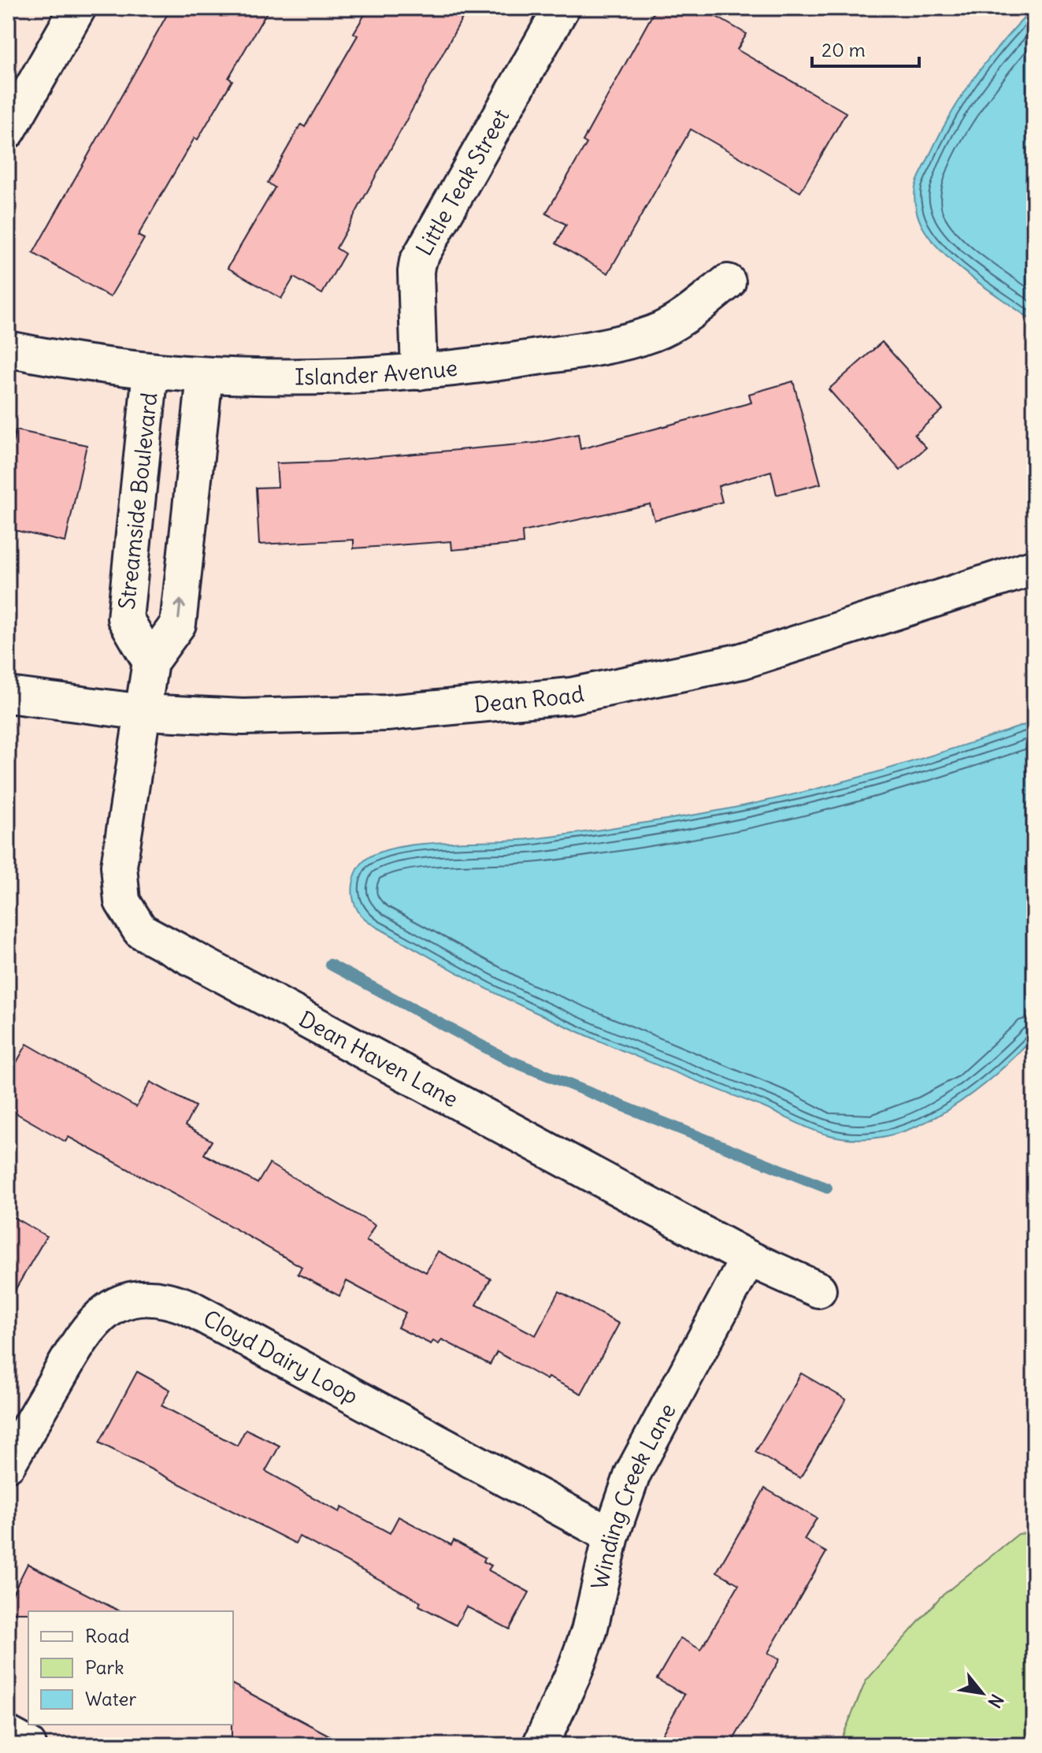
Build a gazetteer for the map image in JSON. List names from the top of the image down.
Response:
{
  "streets": {
    "street": [
      "Little Teak Street",
      "Islander Avenue",
      "Streamside Boulevard",
      "Dean Road",
      "Dean Haven Lane",
      "Cloyd Dairy Loop",
      "Winding Creek Lane"
    ]
  },
  "crossings": [
    ["Little Teak Street", "Islander Avenue"],
    ["Islander Avenue", "Streamside Boulevard"],
    ["Dean Road", "Dean Haven Lane"],
    ["Dean Haven Lane", "Winding Creek Lane"],
    ["Cloyd Dairy Loop", "Winding Creek Lane"]
  ],
  "legend": ["Road", "Park", "Water"],
  "scale_bar": "20 m",
  "north": "bottom right"
}
